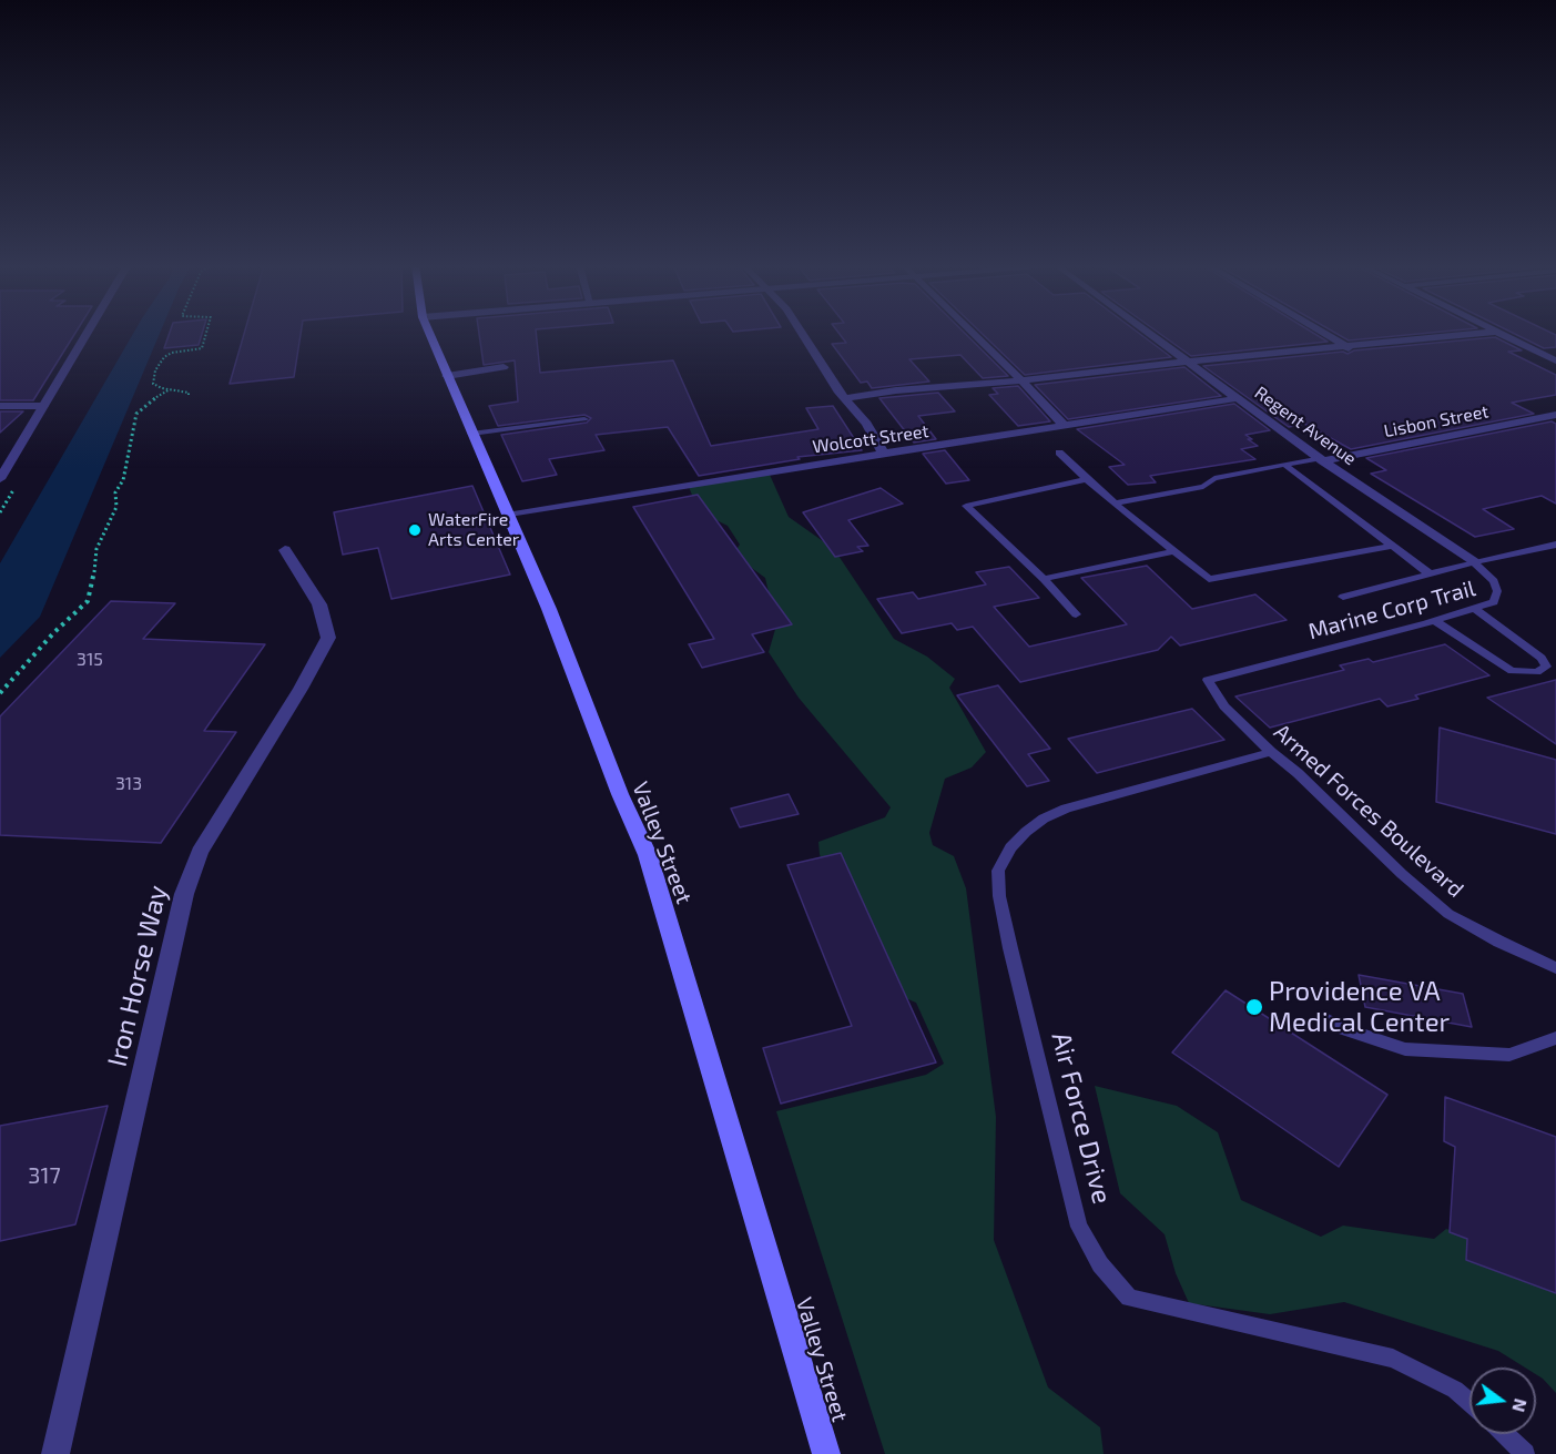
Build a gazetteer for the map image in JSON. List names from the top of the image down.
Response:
{
  "streets": {
    "main road": ["Valley Street"],
    "street": [
      "Lisbon Street",
      "Regent Avenue",
      "Wolcott Street",
      "Iron Horse Way"
    ],
    "lane": ["Marine Corp Trail", "Armed Forces Boulevard", "Air Force Drive"]
  },
  "crossings": [
    ["Lisbon Street", "Regent Avenue"],
    ["Regent Avenue", "Wolcott Street"],
    ["Regent Avenue", "Marine Corp Trail"],
    ["Wolcott Street", "Valley Street"],
    ["Marine Corp Trail", "Armed Forces Boulevard"],
    ["Armed Forces Boulevard", "Air Force Drive"]
  ],
  "places": ["WaterFire Arts Center", "Providence VA Medical Center"],
  "house_numbers": ["315", "313", "317"],
  "north": "right"
}
